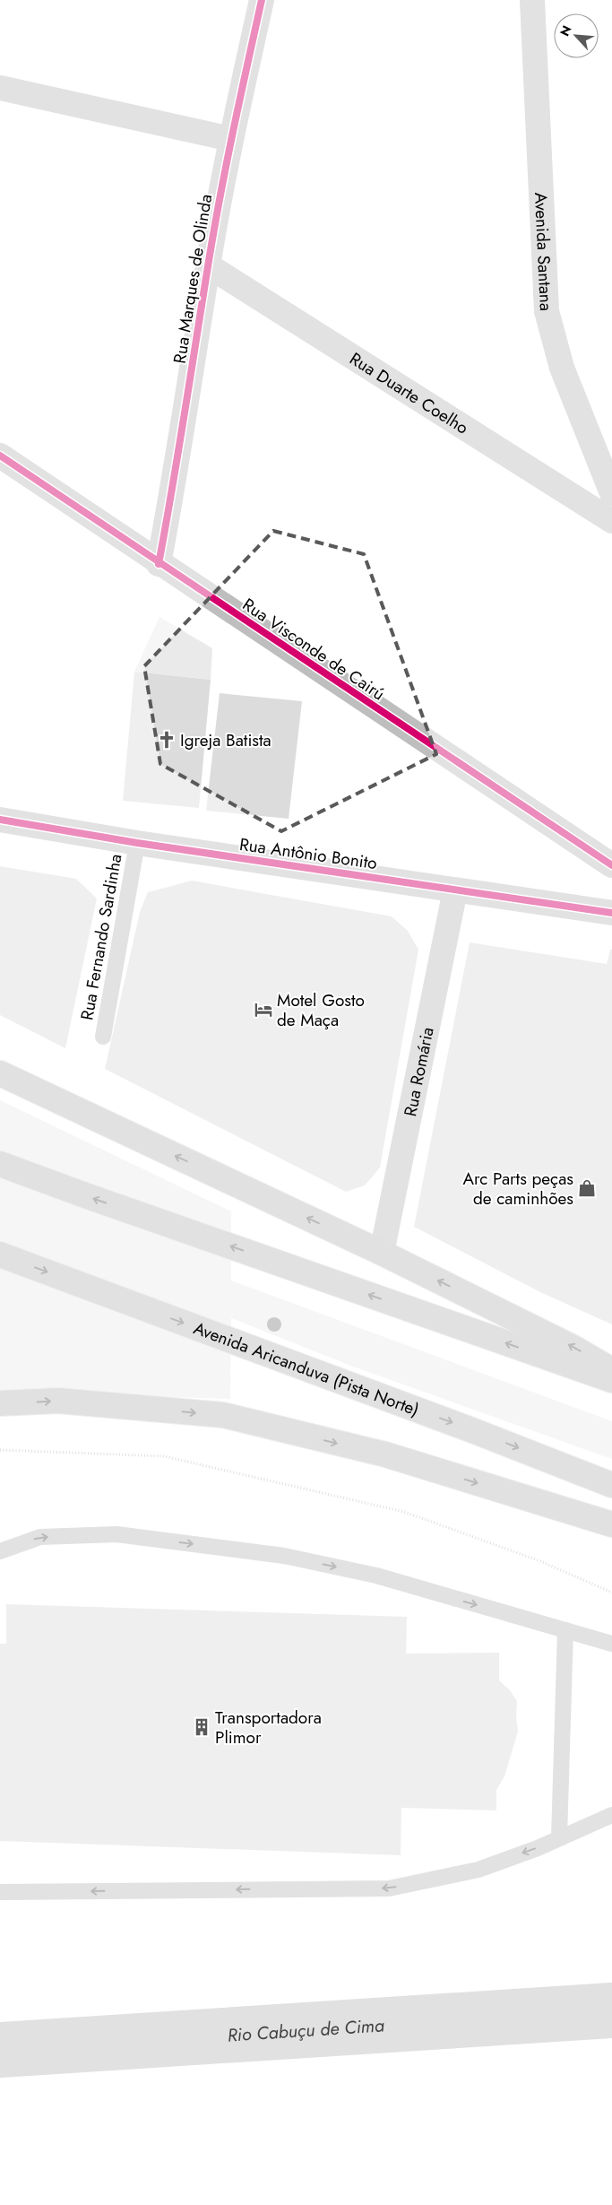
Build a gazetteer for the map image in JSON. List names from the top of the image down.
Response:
{
  "streets": {
    "highway": ["Avenida Aricanduva (Pista Norte)"],
    "street": [
      "Avenida Santana",
      "Rua Marques de Olinda",
      "Rua Duarte Coelho",
      "Rua Visconde de Cairú",
      "Rua Antônio Bonito",
      "Rua Romária"
    ],
    "lane": ["Rua Fernando Sardinha"]
  },
  "crossings": [
    ["Rua Marques de Olinda", "Rua Duarte Coelho"],
    ["Rua Marques de Olinda", "Rua Visconde de Cairú"],
    ["Rua Antônio Bonito", "Rua Fernando Sardinha"],
    ["Rua Antônio Bonito", "Rua Romária"]
  ],
  "water": ["Rio Cabuçu de Cima"],
  "places": {
    "church": ["Igreja Batista"],
    "hotel": ["Motel Gosto de Maça"],
    "shop": ["Arc Parts peças de caminhões"],
    "building": ["Transportadora Plimor"]
  },
  "north": "top left"
}
